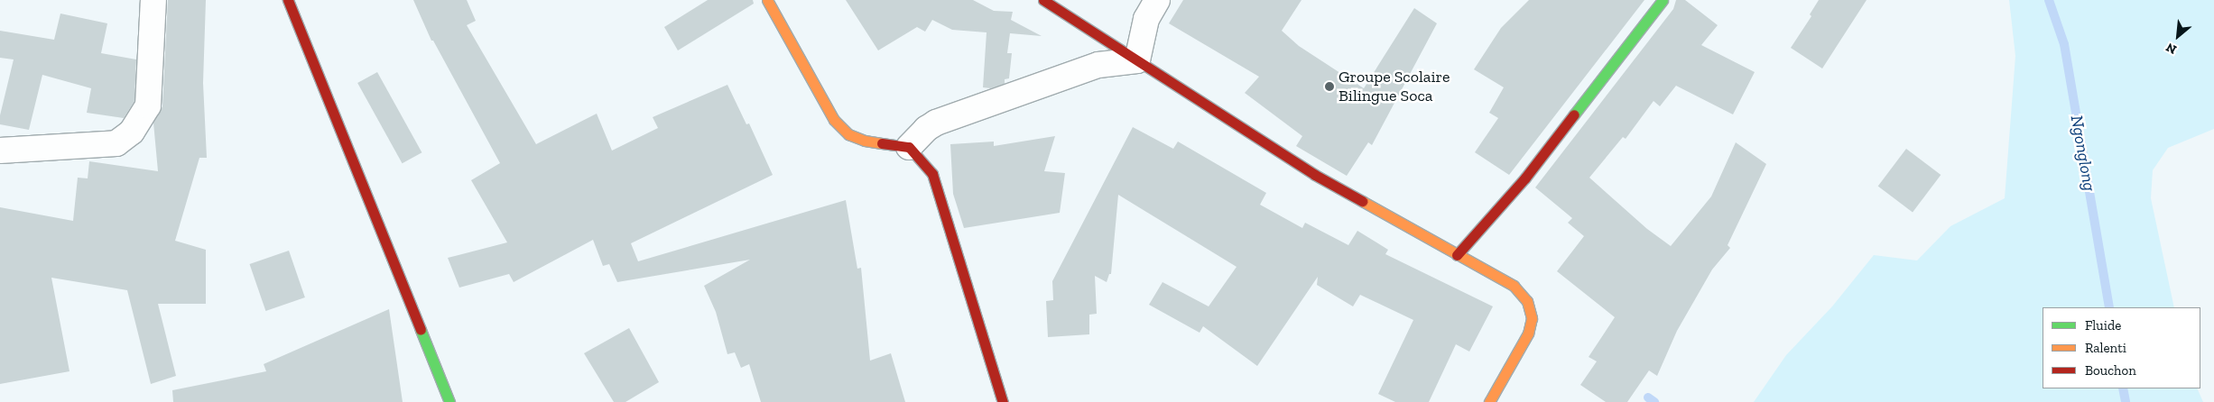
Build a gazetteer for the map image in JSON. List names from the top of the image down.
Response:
{
  "water": ["Ngonglong"],
  "places": ["Groupe Scolaire Bilingue Soca"],
  "legend": ["Fluide", "Ralenti", "Bouchon"],
  "north": "bottom left"
}
